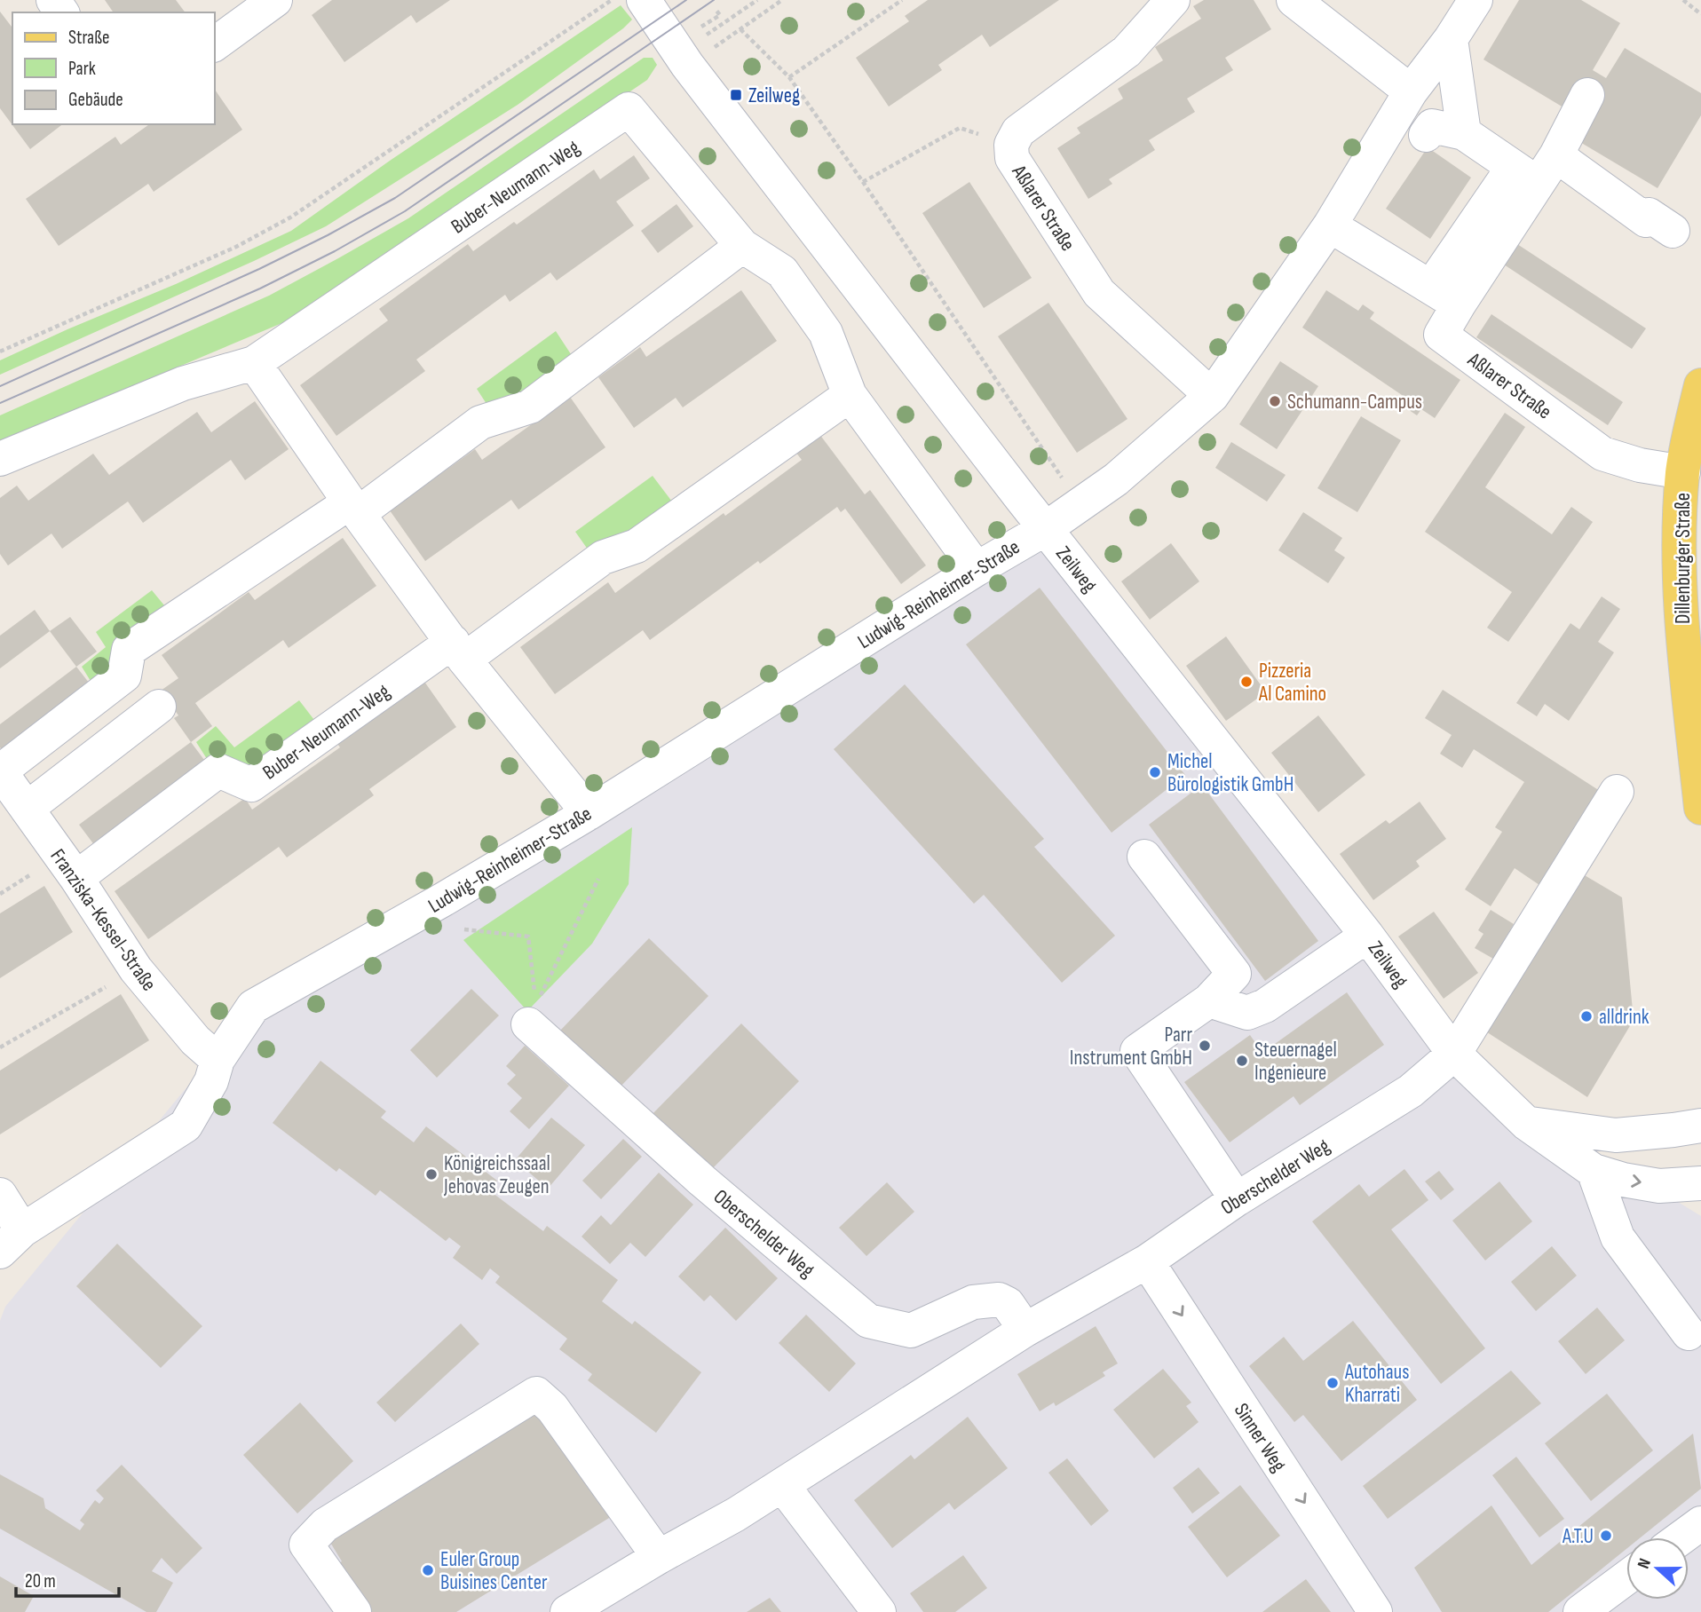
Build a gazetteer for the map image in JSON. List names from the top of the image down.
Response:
{
  "streets": {
    "main road": ["Dillenburger Straße"],
    "street": [
      "Buber-Neumann-Weg",
      "Aßlarer Straße",
      "Zeilweg",
      "Ludwig-Reinheimer-Straße",
      "Franziska-Kessel-Straße",
      "Oberschelder Weg",
      "Sinner Weg"
    ]
  },
  "crossings": [
    ["Buber-Neumann-Weg", "Ludwig-Reinheimer-Straße"],
    ["Buber-Neumann-Weg", "Franziska-Kessel-Straße"],
    ["Aßlarer Straße", "Dillenburger Straße"],
    ["Zeilweg", "Ludwig-Reinheimer-Straße"],
    ["Zeilweg", "Oberschelder Weg"],
    ["Ludwig-Reinheimer-Straße", "Franziska-Kessel-Straße"],
    ["Oberschelder Weg", "Sinner Weg"]
  ],
  "one_way": ["Sinner Weg"],
  "places": {
    "transit": ["Zeilweg"],
    "other": [
      "Schumann-Campus",
      "Pizzeria Al Camino",
      "Michel Bürologistik GmbH",
      "alldrink",
      "Parr Instrument GmbH",
      "Steuernagel Ingenieure",
      "Königreichssaal Jehovas Zeugen",
      "Autohaus Kharrati",
      "A.T.U",
      "Euler Group Buisines Center"
    ]
  },
  "legend": ["Straße", "Park", "Gebäude"],
  "scale_bar": "20 m",
  "north": "left"
}
